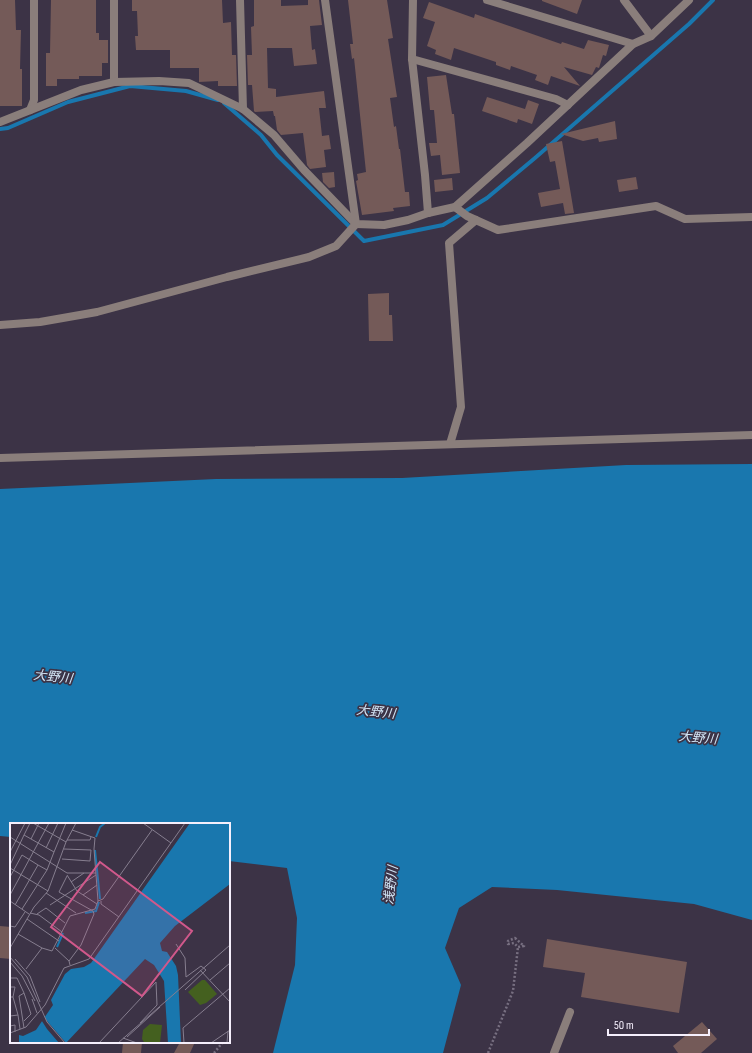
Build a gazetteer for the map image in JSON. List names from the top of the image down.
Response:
{
  "water": ["大野川", "浅野川"],
  "scale_bar": "50 m"
}
